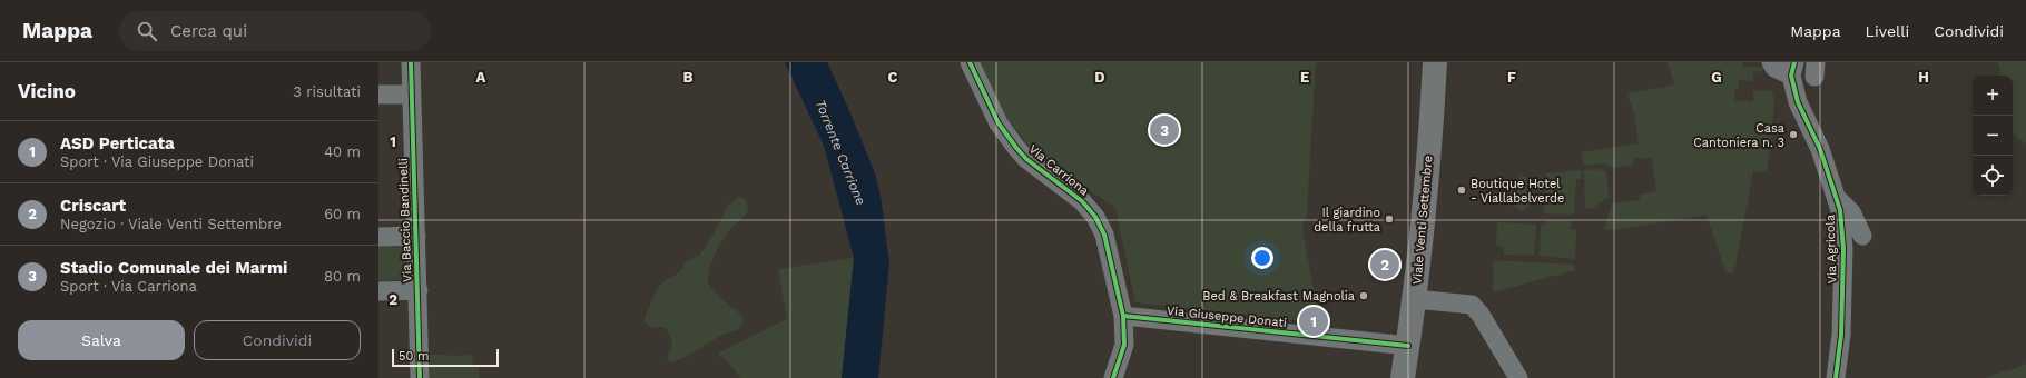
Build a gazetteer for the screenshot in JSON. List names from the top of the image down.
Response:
{
  "streets": {
    "main road": ["Viale Venti Settembre"],
    "street": [
      "Via Carriona",
      "Via Baccio Bandinelli",
      "Via Agricola",
      "Via Giuseppe Donati"
    ]
  },
  "crossings": [
    ["Via Carriona", "Via Giuseppe Donati"],
    ["Viale Venti Settembre", "Via Giuseppe Donati"]
  ],
  "water": ["Torrente Carrione"],
  "places": [
    "Casa Cantoniera n. 3",
    "Boutique Hotel - Viallabelverde",
    "Il giardino della frutta",
    "Bed & Breakfast Magnolia"
  ],
  "scale_bar": "50 m",
  "page": {
    "header": "Mappa",
    "search": "Cerca qui",
    "nav": ["Mappa", "Livelli", "Condividi"],
    "heading": ["Vicino", "3 risultati"],
    "map_buttons": ["+", "−"],
    "pins": ["3", "2", "1"],
    "list": [
      {
        "mark": "1",
        "name": "ASD Perticata",
        "note": "Sport · Via Giuseppe Donati",
        "value": "40 m"
      },
      {
        "mark": "2",
        "name": "Criscart",
        "note": "Negozio · Viale Venti Settembre",
        "value": "60 m"
      },
      {
        "mark": "3",
        "name": "Stadio Comunale dei Marmi",
        "note": "Sport · Via Carriona",
        "value": "80 m"
      }
    ],
    "buttons": ["Salva", "Condividi"],
    "scale": "50 m"
  },
  "grid": {
    "columns": [
      "A",
      "B",
      "C",
      "D",
      "E",
      "F",
      "G",
      "H"
    ],
    "rows": ["1", "2"]
  }
}
